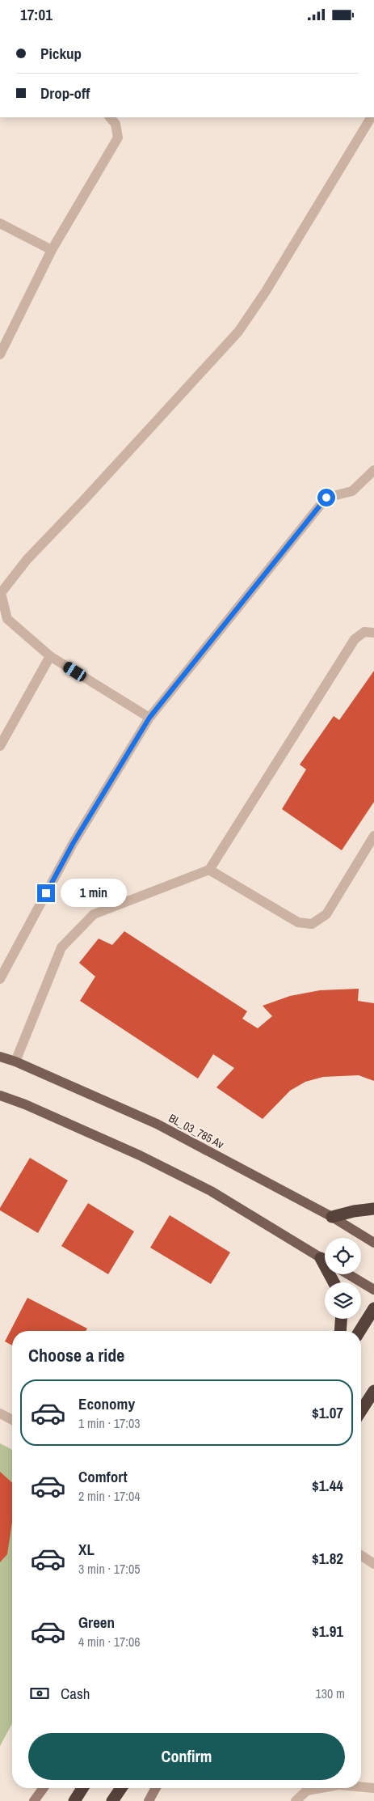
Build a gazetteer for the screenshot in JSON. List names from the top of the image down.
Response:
{
  "streets": {
    "main road": ["BL_03_785 Av"]
  },
  "page": {
    "status": "17:01",
    "banner": ["Pickup", "Drop-off"],
    "bubble": "1 min",
    "heading": "Choose a ride",
    "list": [
      {
        "name": "Economy",
        "note": "1 min · 17:03",
        "value": "$1.07"
      },
      {
        "name": "Comfort",
        "note": "2 min · 17:04",
        "value": "$1.44"
      },
      {
        "name": "XL",
        "note": "3 min · 17:05",
        "value": "$1.82"
      },
      {
        "name": "Green",
        "note": "4 min · 17:06",
        "value": "$1.91"
      }
    ],
    "pay": ["Cash", "130 m"],
    "buttons": "Confirm"
  }
}
